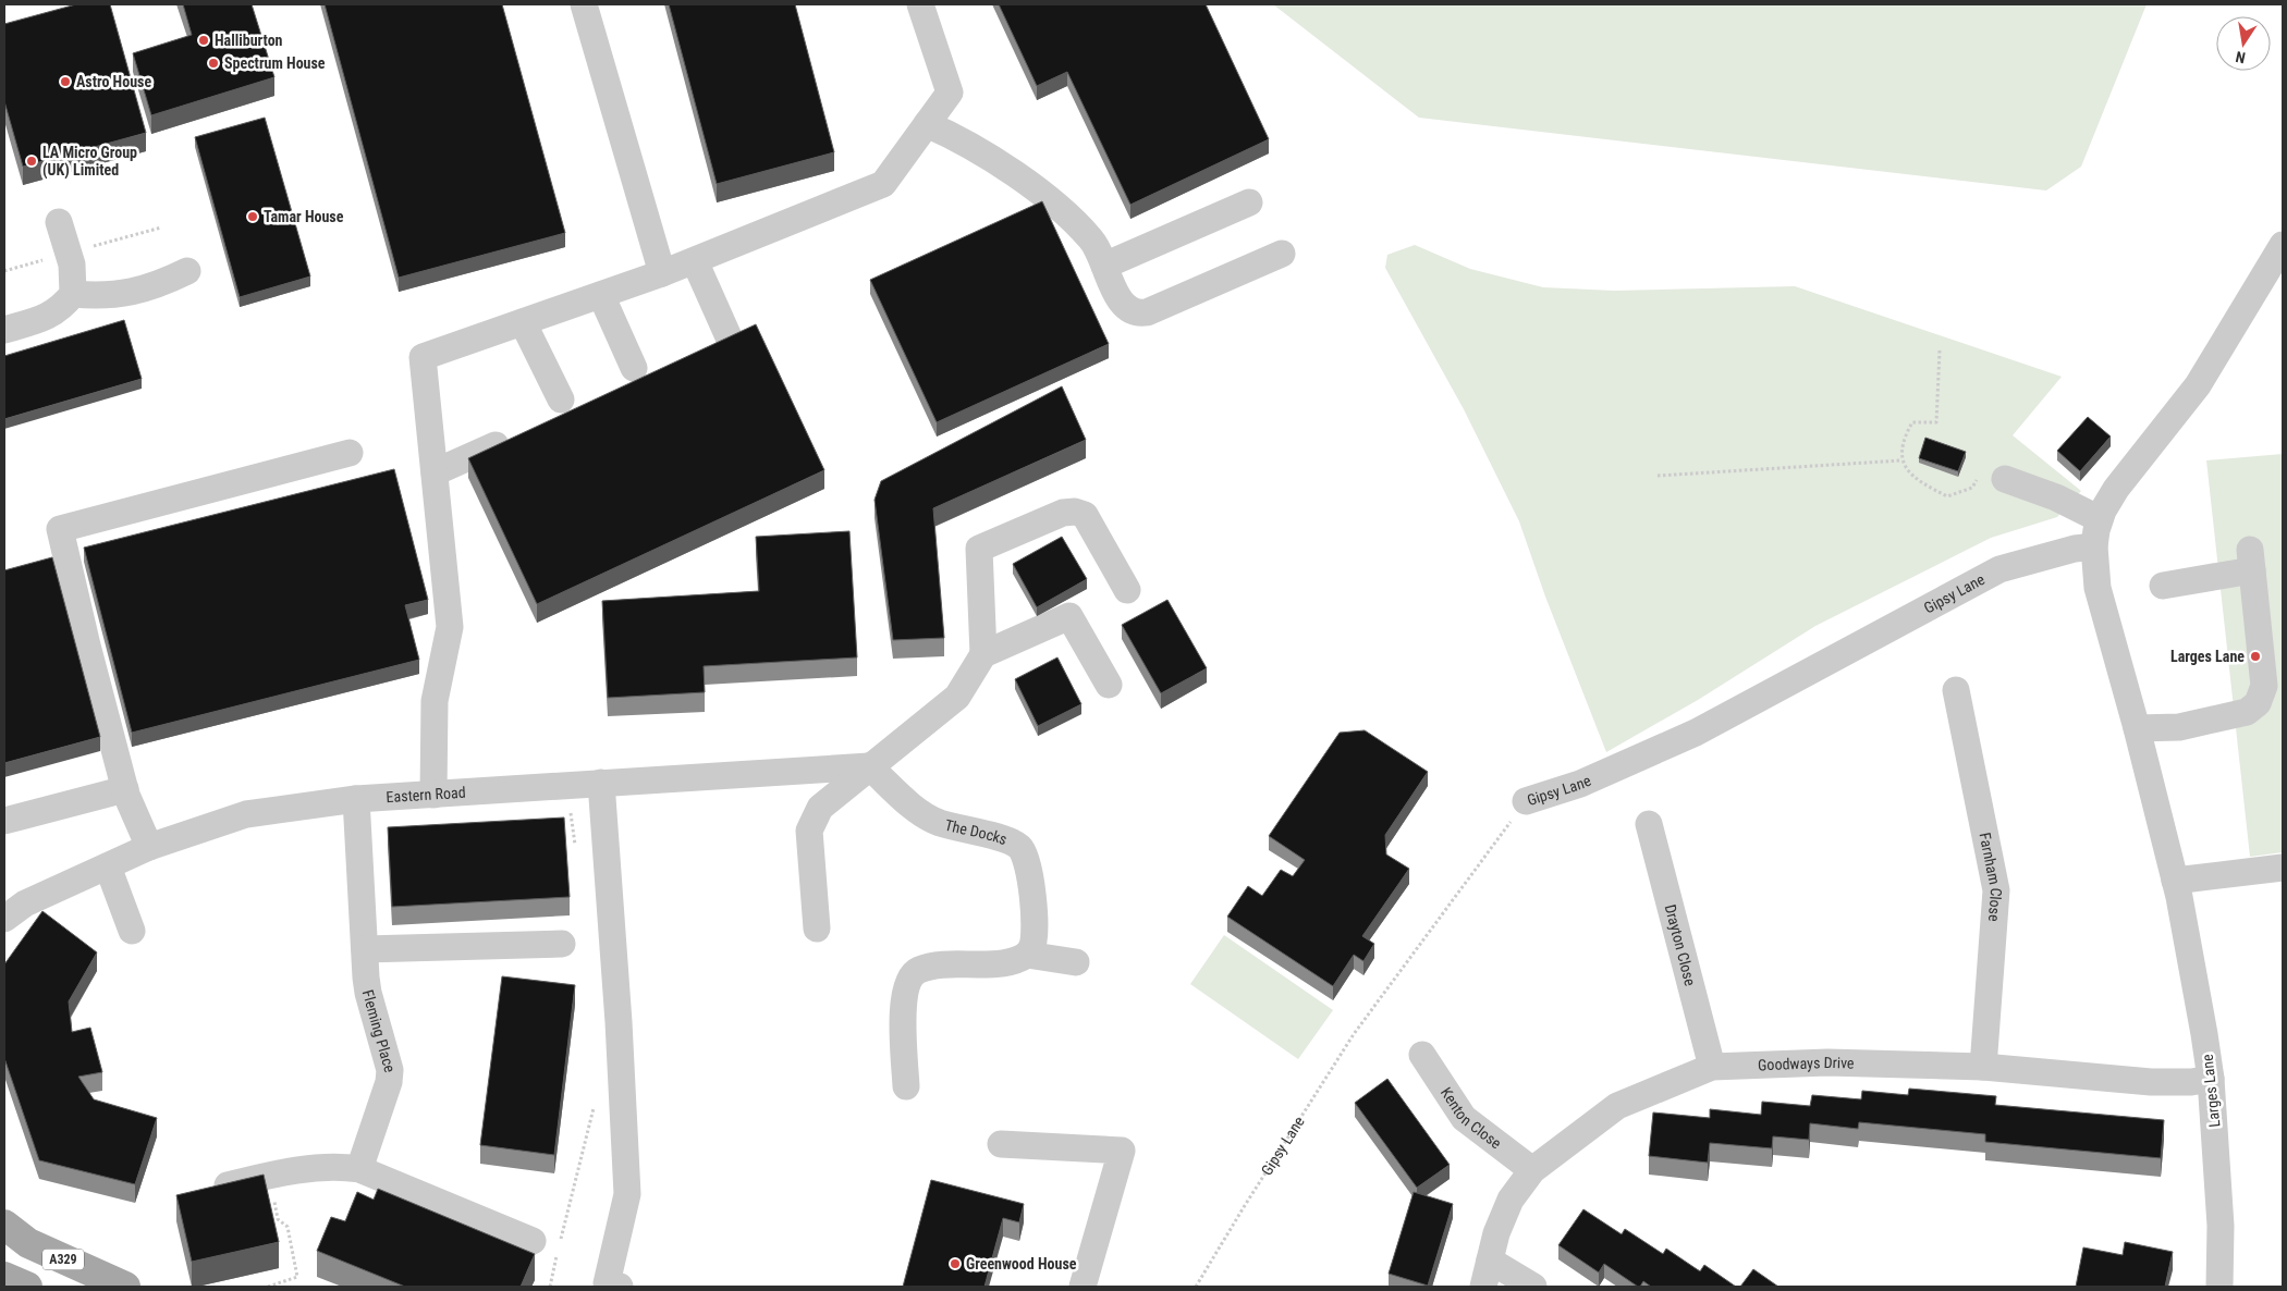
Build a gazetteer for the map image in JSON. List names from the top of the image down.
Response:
{
  "streets": {
    "main road": ["A329"],
    "street": [
      "Gipsy Lane",
      "Eastern Road",
      "The Docks",
      "Farnham Close",
      "Drayton Close",
      "Fleming Place",
      "Goodways Drive",
      "Larges Lane",
      "Kenton Close"
    ]
  },
  "crossings": [
    ["Gipsy Lane", "Larges Lane"],
    ["Eastern Road", "The Docks"],
    ["Eastern Road", "Fleming Place"],
    ["Farnham Close", "Goodways Drive"],
    ["Drayton Close", "Goodways Drive"],
    ["Goodways Drive", "Larges Lane"],
    ["Goodways Drive", "Kenton Close"]
  ],
  "places": [
    "Halliburton",
    "Spectrum House",
    "Astro House",
    "LA Micro Group (UK) Limited",
    "Tamar House",
    "Larges Lane",
    "Greenwood House"
  ],
  "north": "bottom"
}
